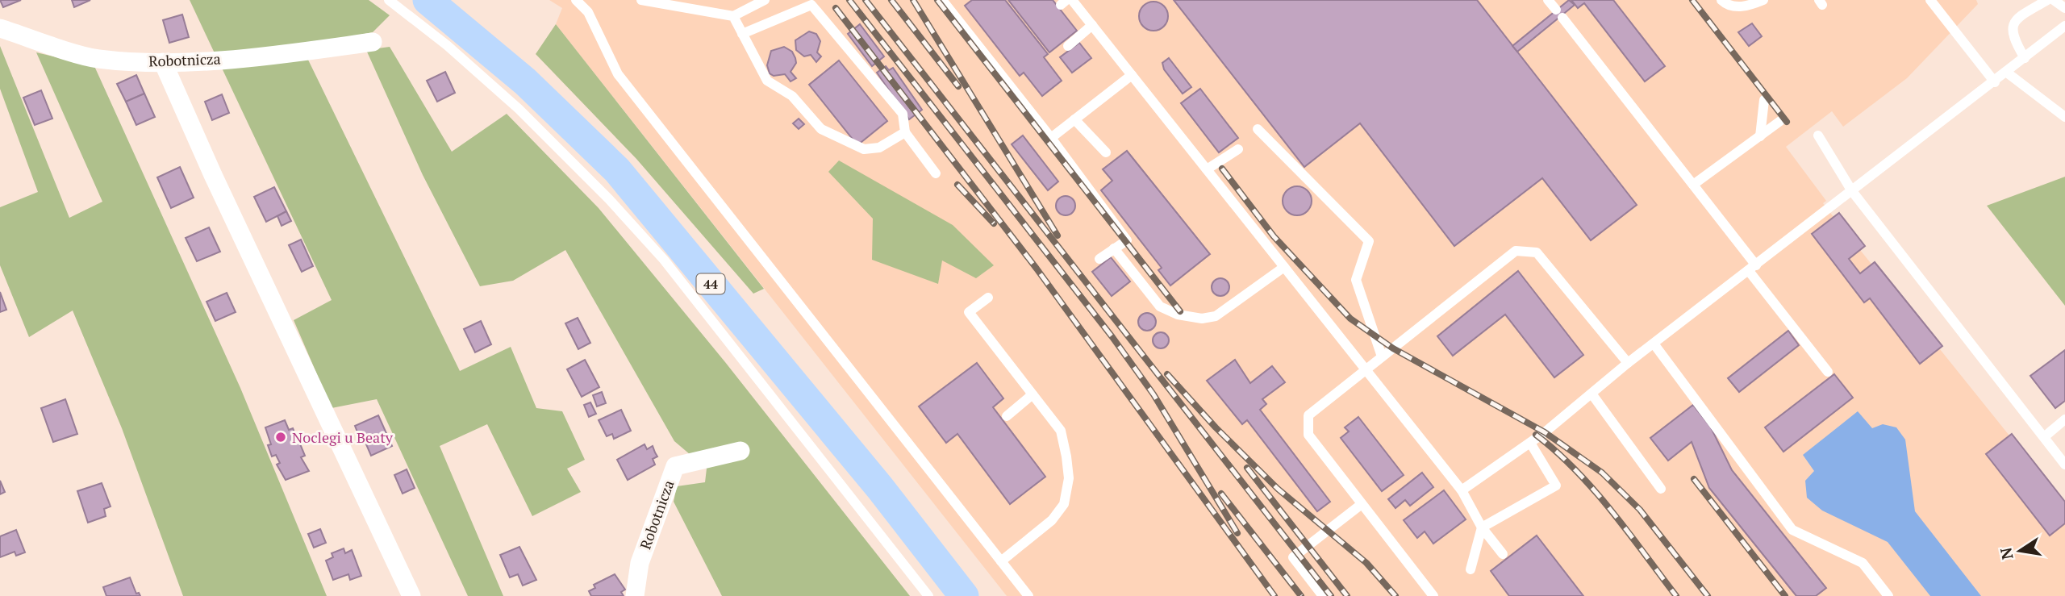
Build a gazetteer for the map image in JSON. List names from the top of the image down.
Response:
{
  "streets": {
    "main road": ["44"],
    "street": ["Robotnicza"]
  },
  "places": ["Noclegi u Beaty"],
  "north": "left"
}
